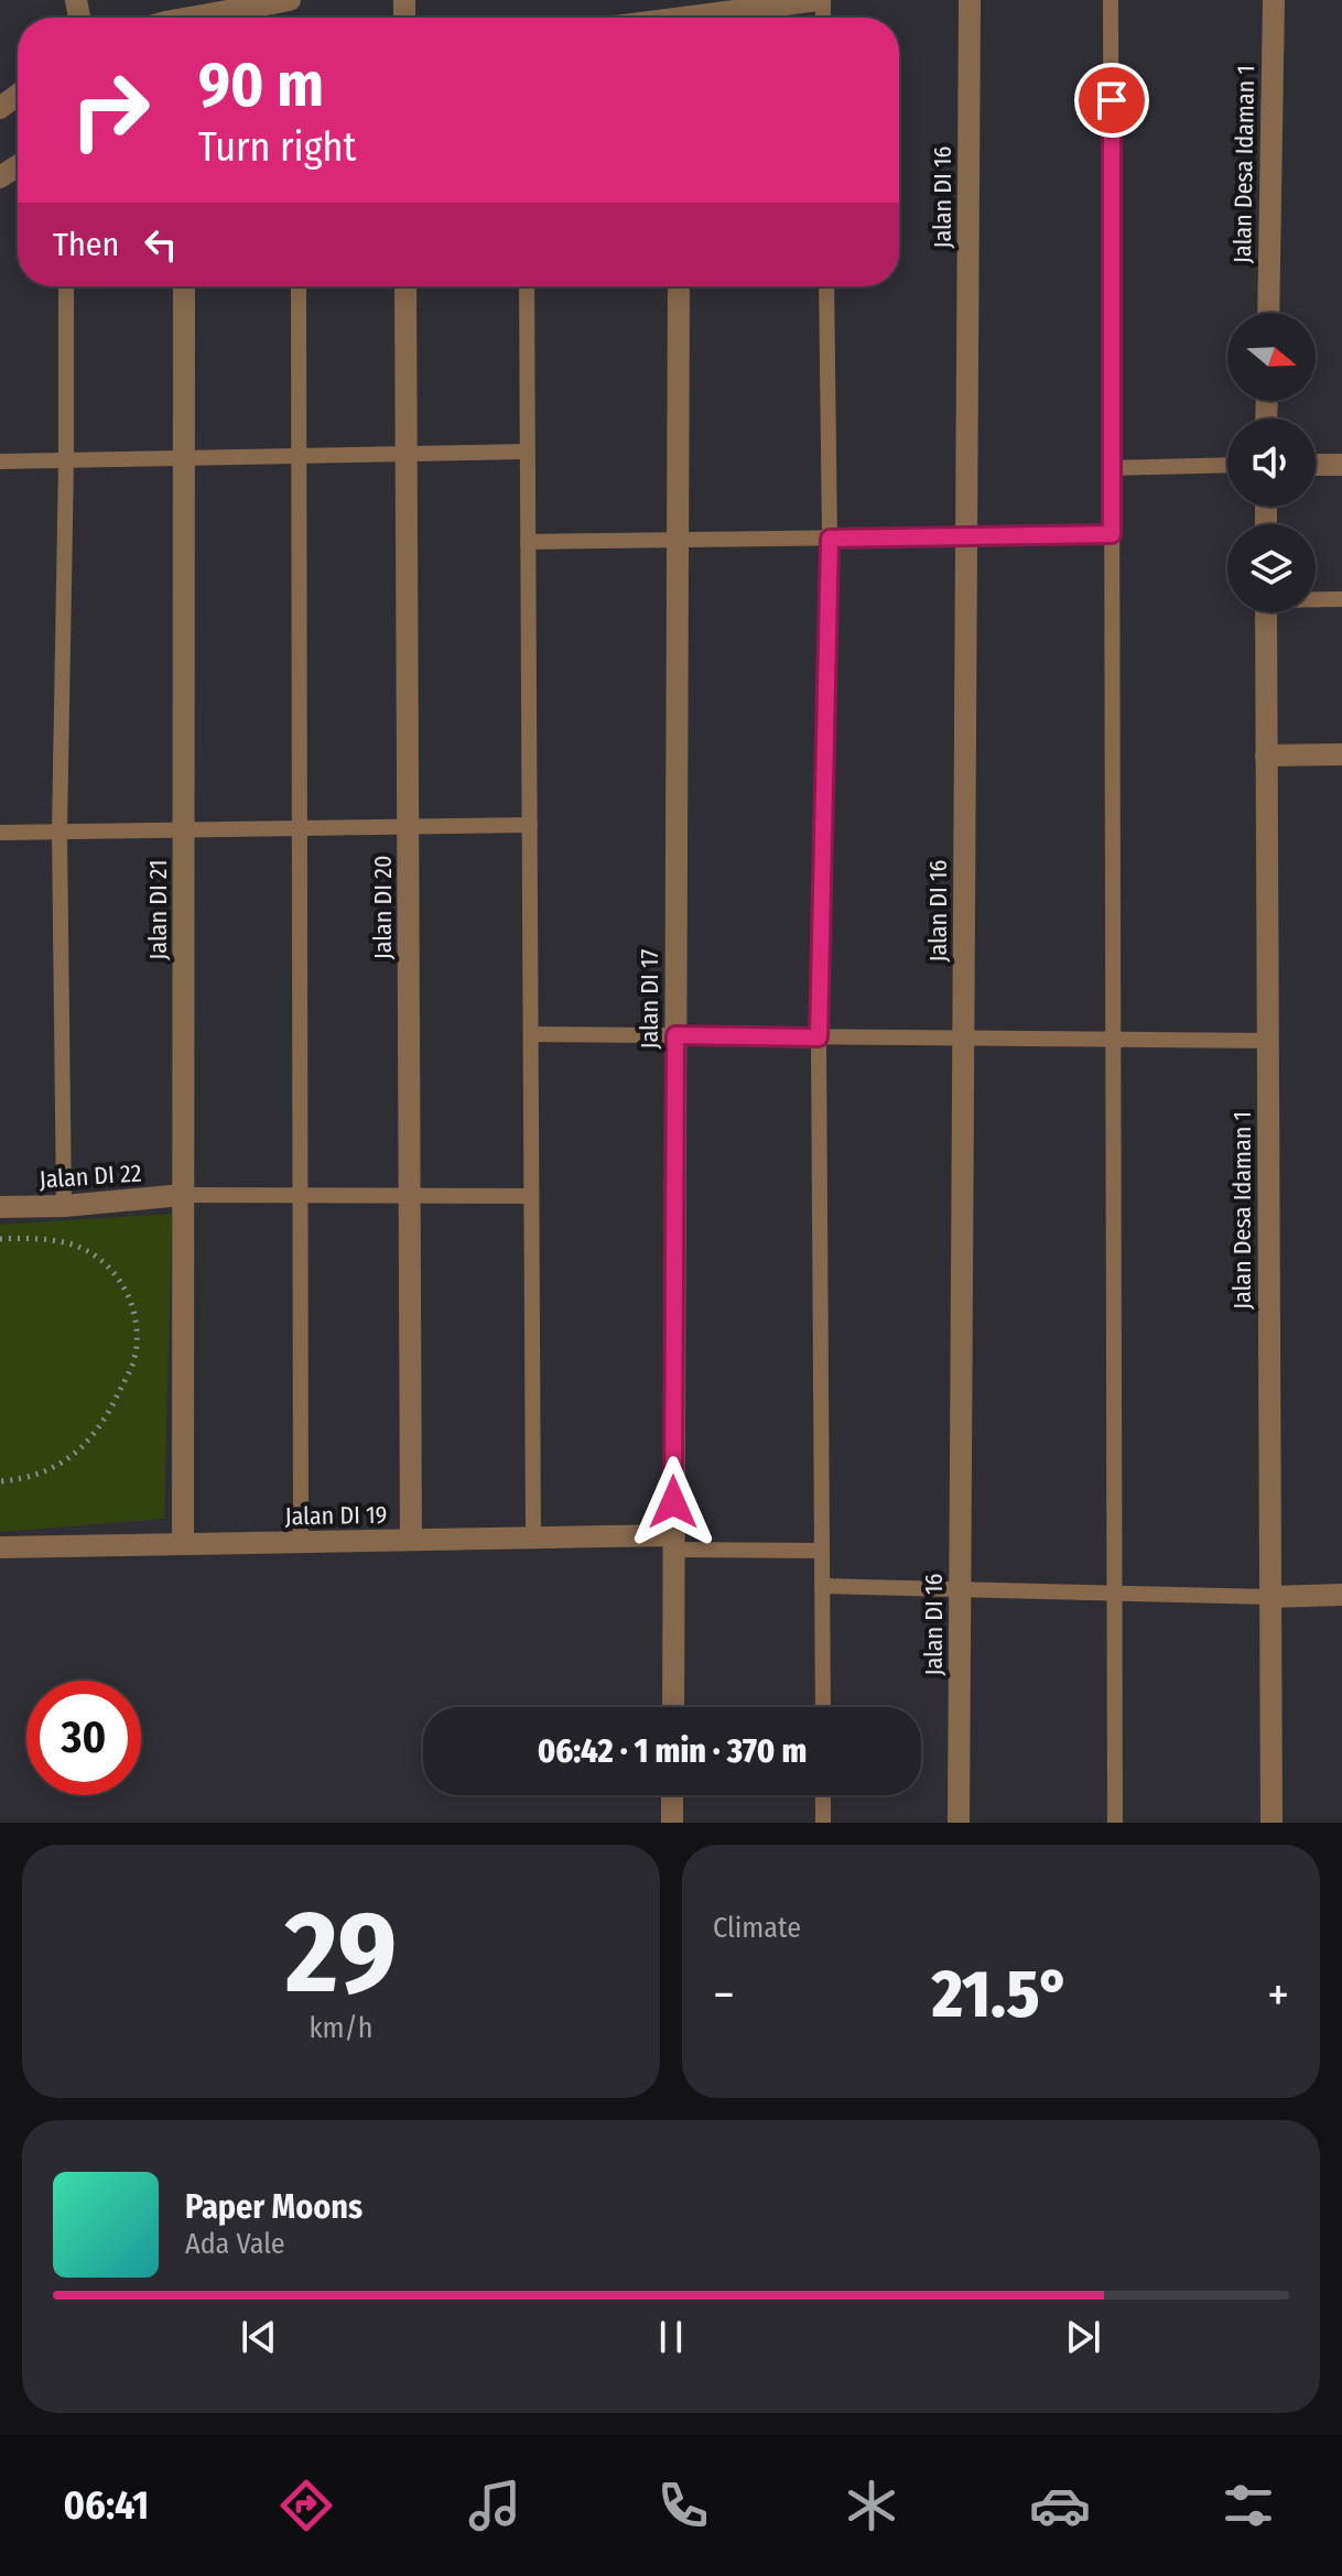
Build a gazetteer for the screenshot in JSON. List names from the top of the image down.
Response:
{
  "streets": {
    "street": [
      "Jalan Desa Idaman 1",
      "Jalan DI 16",
      "Jalan DI 20",
      "Jalan DI 21",
      "Jalan DI 17",
      "Jalan DI 22",
      "Jalan DI 19"
    ]
  },
  "crossings": [
    ["Jalan DI 20", "Jalan DI 19"],
    ["Jalan DI 21", "Jalan DI 22"],
    ["Jalan DI 21", "Jalan DI 19"],
    ["Jalan DI 17", "Jalan DI 19"]
  ],
  "north": "right",
  "page": {
    "turn": ["90 m", "Turn right"],
    "then": "Then",
    "limit": "30",
    "trip": "06:42 · 1 min · 370 m",
    "tile": [
      ["29", "km/h"],
      "Climate"
    ],
    "heat": ["−", "21.5°", "+"],
    "song": ["Paper Moons", "Ada Vale"],
    "tabs": "06:41"
  }
}
